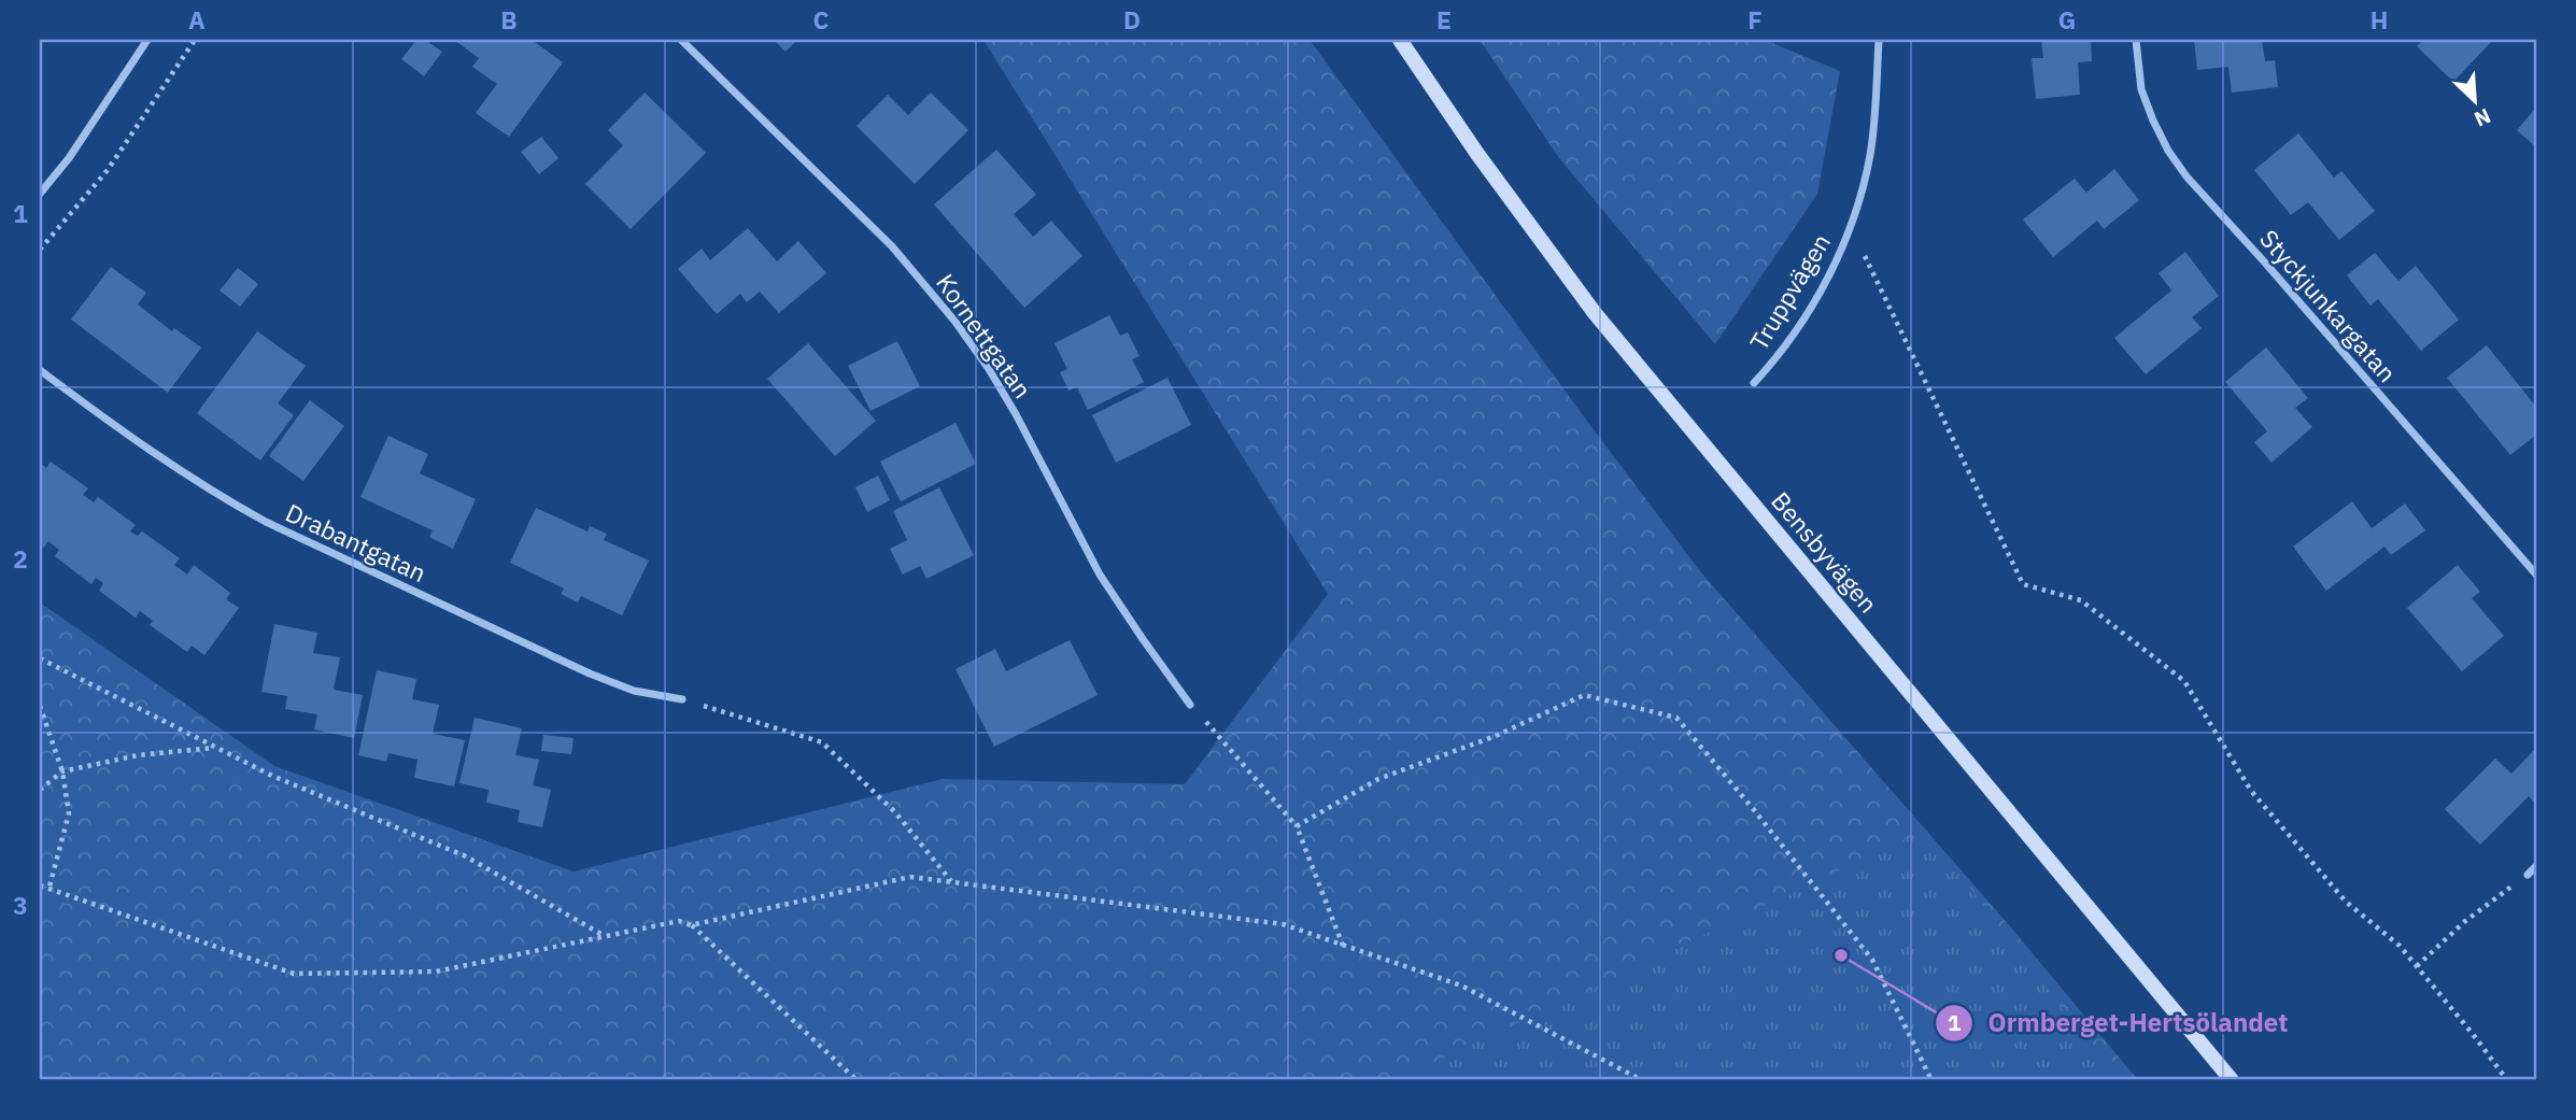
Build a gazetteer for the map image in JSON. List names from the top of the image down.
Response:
{
  "streets": {
    "main road": ["Bensbyvägen"],
    "street": [
      "Truppvägen",
      "Styckjunkargatan",
      "Kornettgatan",
      "Drabantgatan"
    ]
  },
  "places": ["Ormberget-Hertsölandet"],
  "north": "bottom right",
  "grid": {
    "columns": [
      "A",
      "B",
      "C",
      "D",
      "E",
      "F",
      "G",
      "H"
    ],
    "rows": ["1", "2", "3"]
  }
}
